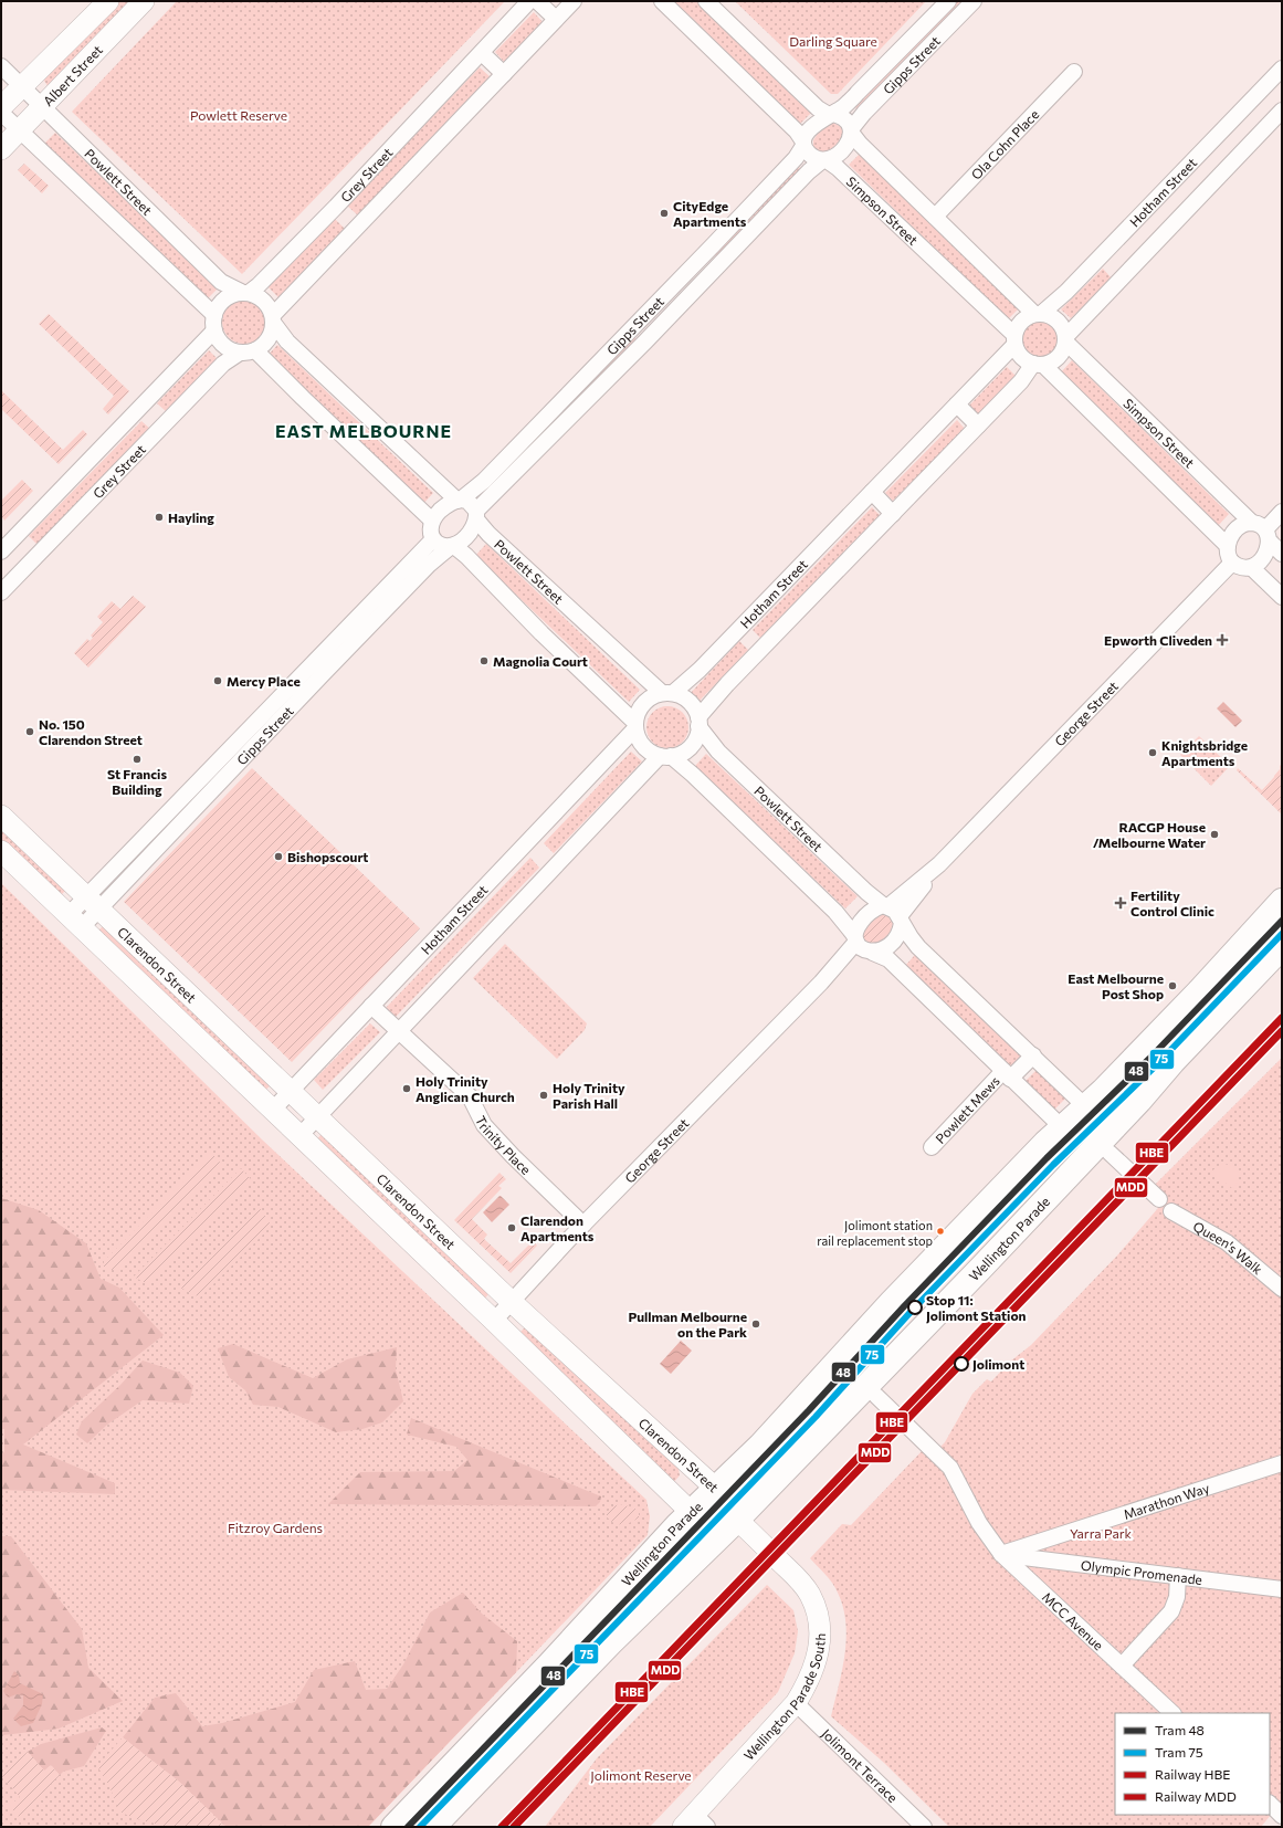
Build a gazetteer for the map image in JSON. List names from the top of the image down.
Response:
{
  "streets": {
    "main road": ["Powlett Street", "Clarendon Street", "Wellington Parade"],
    "street": [
      "Gipps Street",
      "Albert Street",
      "Ola Cohn Place",
      "Grey Street",
      "Hotham Street",
      "Simpson Street",
      "George Street",
      "Powlett Mews",
      "Trinity Place",
      "Queen's Walk",
      "Marathon Way",
      "Olympic Promenade",
      "MCC Avenue",
      "Wellington Parade South",
      "Jolimont Terrace"
    ]
  },
  "crossings": [
    ["Gipps Street", "Powlett Street"],
    ["Gipps Street", "Simpson Street"],
    ["Gipps Street", "Clarendon Street"],
    ["Albert Street", "Powlett Street"],
    ["Grey Street", "Powlett Street"],
    ["Powlett Street", "Hotham Street"],
    ["Powlett Street", "George Street"],
    ["Powlett Street", "Wellington Parade"],
    ["Hotham Street", "Simpson Street"],
    ["Hotham Street", "Clarendon Street"],
    ["Hotham Street", "Trinity Place"],
    ["Simpson Street", "George Street"],
    ["George Street", "Clarendon Street"],
    ["George Street", "Trinity Place"],
    ["Clarendon Street", "Wellington Parade"],
    ["Clarendon Street", "Wellington Parade South"],
    ["Wellington Parade", "Wellington Parade South"],
    ["Marathon Way", "Olympic Promenade"],
    ["Marathon Way", "MCC Avenue"],
    ["Olympic Promenade", "MCC Avenue"],
    ["Wellington Parade South", "Jolimont Terrace"]
  ],
  "districts": ["EAST MELBOURNE"],
  "parks": [
    "Darling Square",
    "Powlett Reserve",
    "Fitzroy Gardens",
    "Yarra Park",
    "Jolimont Reserve"
  ],
  "places": {
    "other": [
      "CityEdge Apartments",
      "Hayling",
      "Magnolia Court",
      "Mercy Place",
      "No. 150 Clarendon Street",
      "Knightsbridge Apartments",
      "St Francis Building",
      "RACGP House /Melbourne Water",
      "Bishopscourt",
      "East Melbourne Post Shop",
      "Holy Trinity Anglican Church",
      "Holy Trinity Parish Hall",
      "Clarendon Apartments",
      "Jolimont station rail replacement stop",
      "Stop 11: Jolimont Station",
      "Pullman Melbourne on the Park",
      "Jolimont"
    ],
    "health": ["Epworth Cliveden", "Fertility Control Clinic"]
  },
  "lines": [
    "tram line 48",
    "tram line 75",
    "rail line HBE",
    "rail line MDD"
  ],
  "legend": [
    "Tram 48",
    "Tram 75",
    "Railway HBE",
    "Railway MDD"
  ]
}
